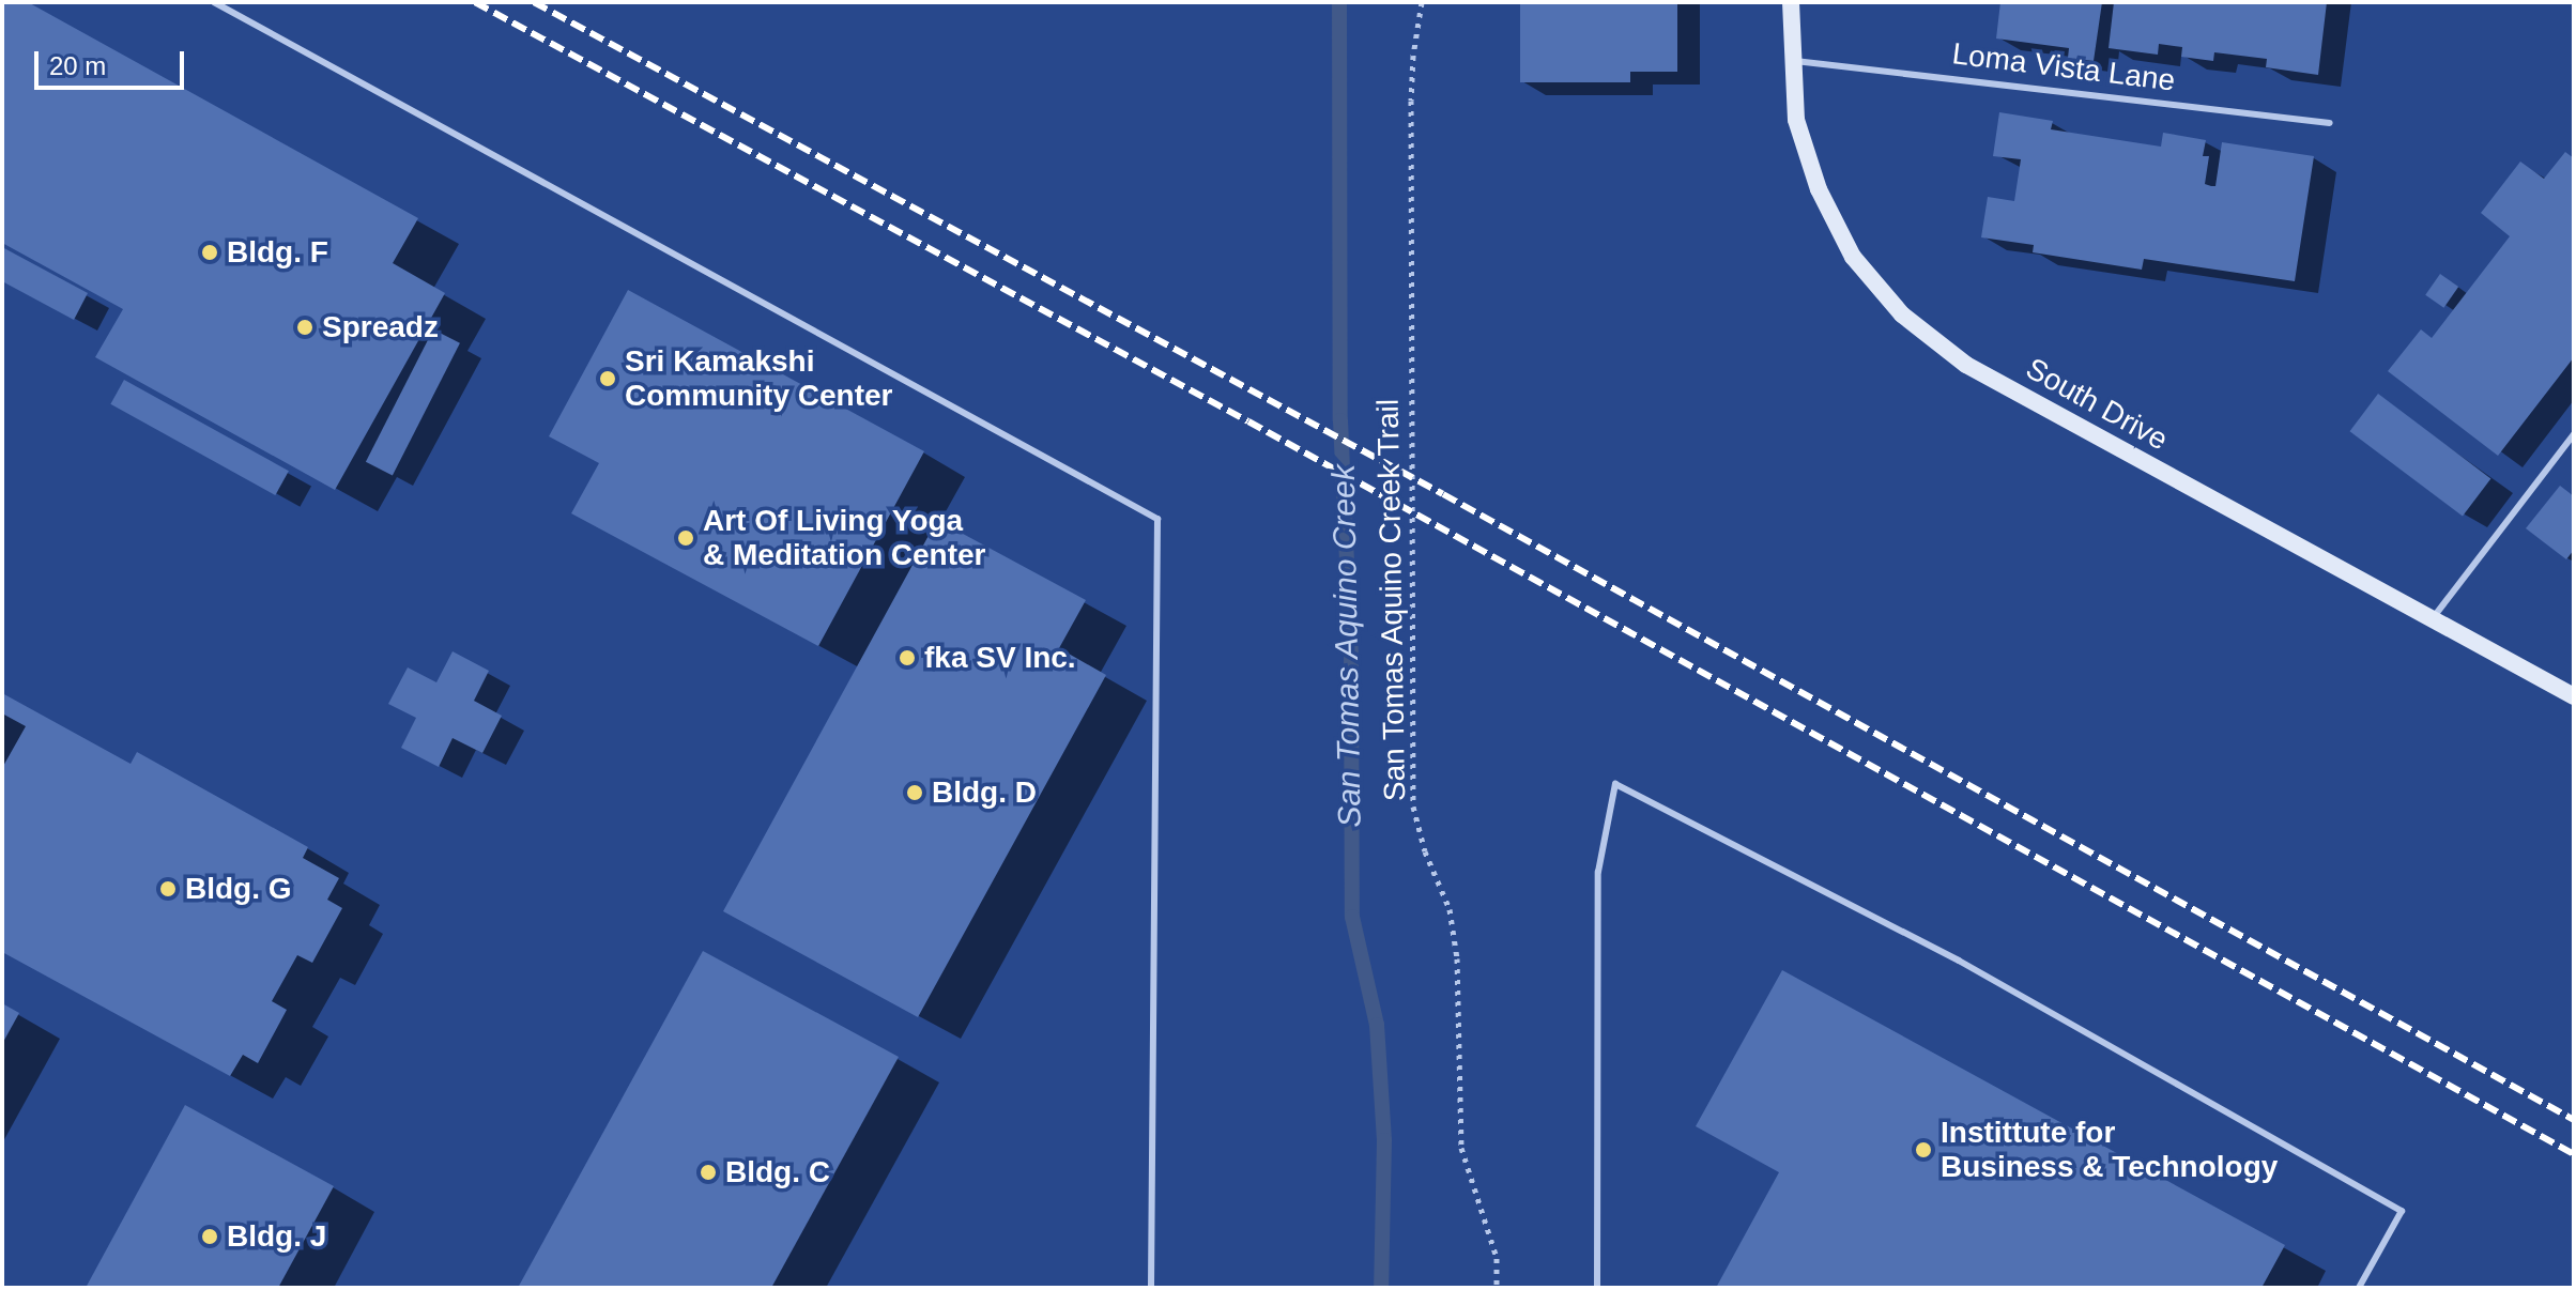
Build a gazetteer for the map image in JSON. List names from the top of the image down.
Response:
{
  "streets": {
    "street": ["South Drive"],
    "lane": ["Loma Vista Lane"],
    "path": ["San Tomas Aquino Creek Trail"]
  },
  "crossings": [
    ["Loma Vista Lane", "South Drive"]
  ],
  "water": ["San Tomas Aquino Creek"],
  "places": [
    "Bldg. F",
    "Spreadz",
    "Sri Kamakshi Community Center",
    "Art Of Living Yoga & Meditation Center",
    "fka SV Inc.",
    "Bldg. D",
    "Bldg. G",
    "Instittute for Business & Technology",
    "Bldg. C",
    "Bldg. J"
  ],
  "scale_bar": "20 m"
}
